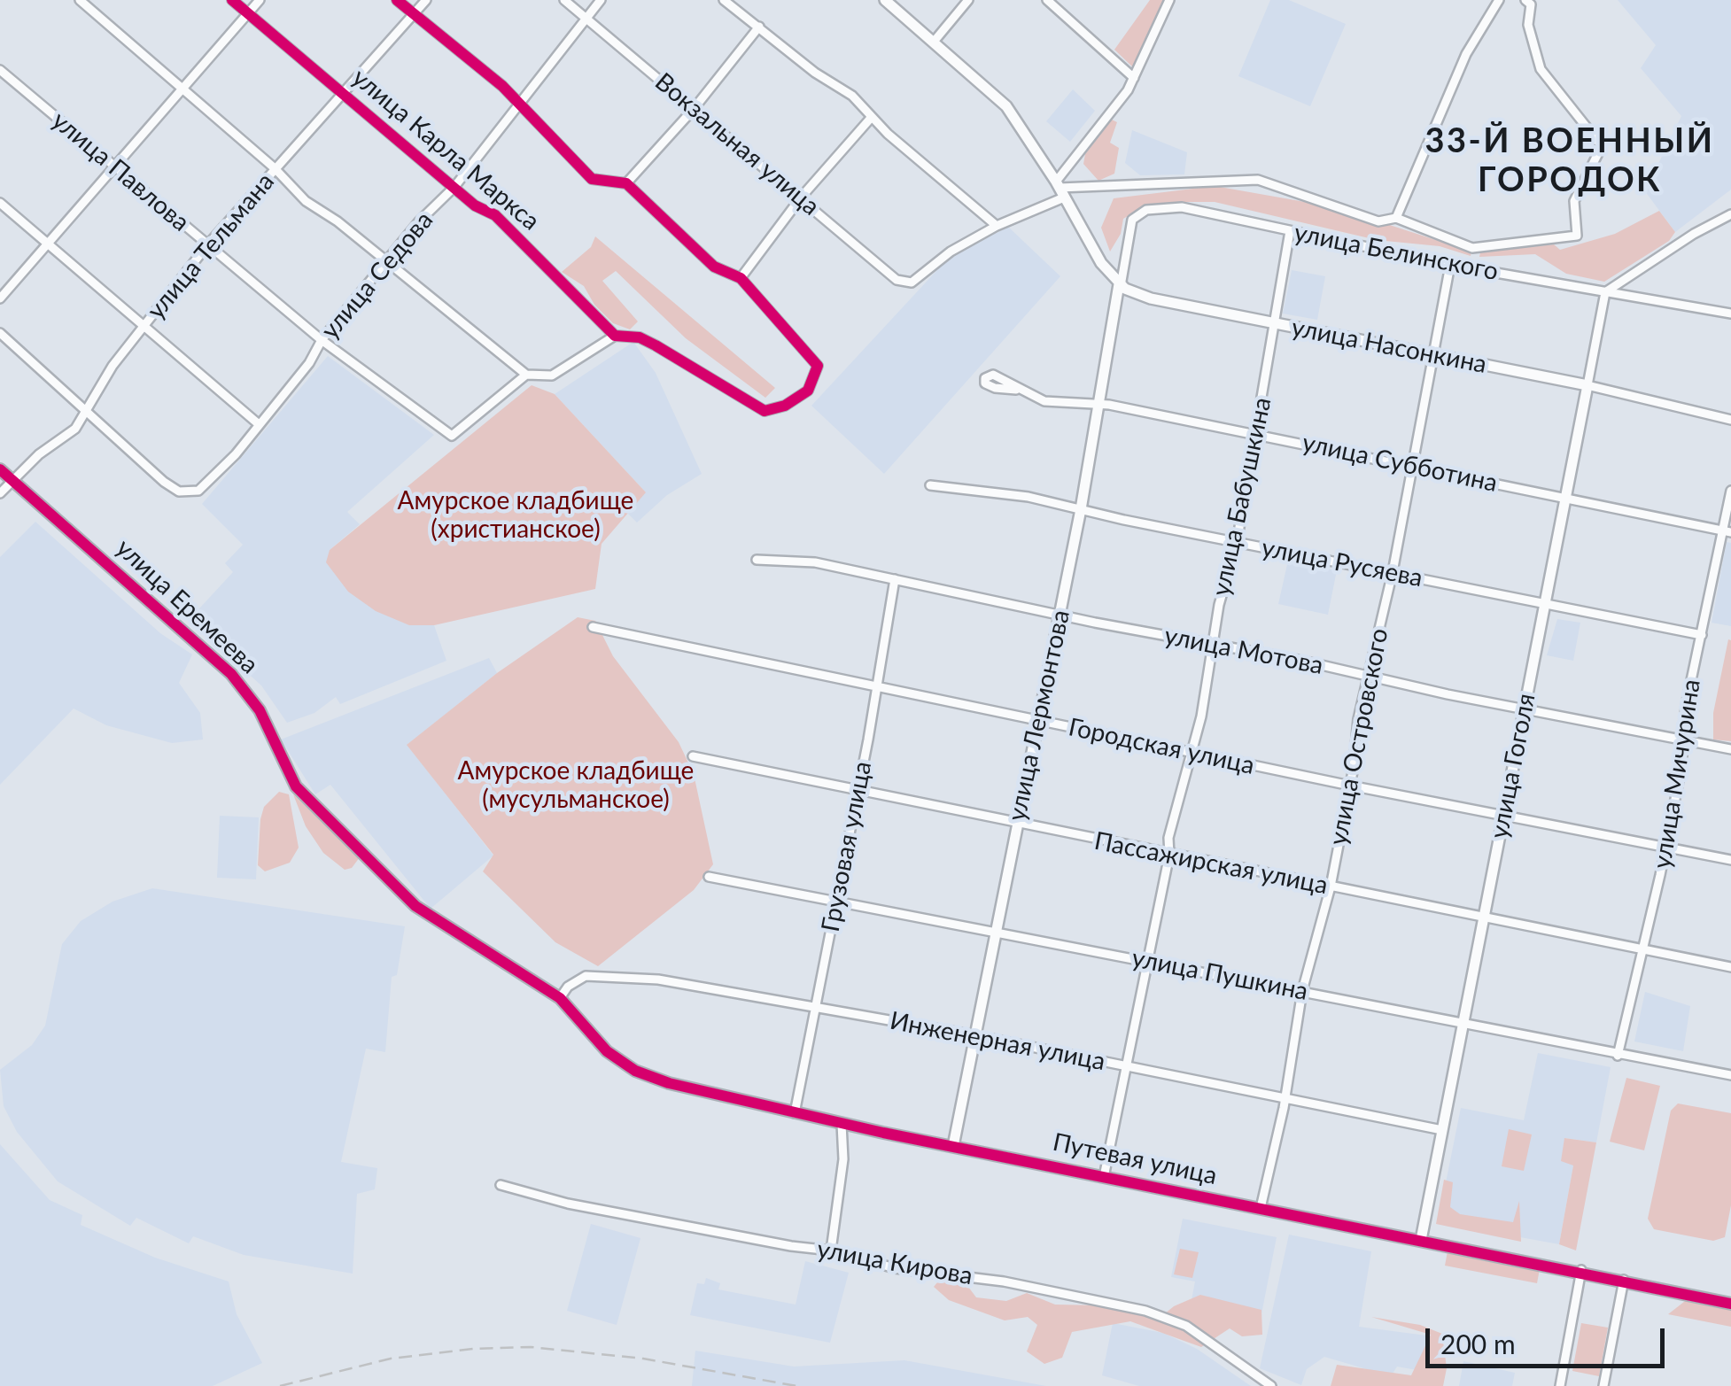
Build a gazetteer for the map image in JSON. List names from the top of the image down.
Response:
{
  "streets": {
    "street": [
      "Вокзальная улица",
      "улица Карла Маркса",
      "улица Павлова",
      "улица Тельмана",
      "улица Белинского",
      "улица Седова",
      "улица Насонкина",
      "улица Субботина",
      "улица Бабушкина",
      "улица Русяева",
      "улица Еремеева",
      "улица Мотова",
      "улица Лермонтова",
      "улица Островского",
      "Городская улица",
      "улица Гоголя",
      "улица Мичурина",
      "Грузовая улица",
      "Пассажирская улица",
      "улица Пушкина",
      "Инженерная улица",
      "Путевая улица",
      "улица Кирова"
    ]
  },
  "crossings": [
    ["Вокзальная улица", "улица Седова"],
    ["улица Карла Маркса", "улица Тельмана"],
    ["улица Карла Маркса", "улица Седова"],
    ["улица Павлова", "улица Тельмана"],
    ["улица Павлова", "улица Седова"],
    ["улица Тельмана", "улица Седова"],
    ["улица Тельмана", "улица Еремеева"],
    ["улица Белинского", "улица Насонкина"],
    ["улица Белинского", "улица Бабушкина"],
    ["улица Белинского", "улица Лермонтова"],
    ["улица Белинского", "улица Островского"],
    ["улица Белинского", "улица Гоголя"],
    ["улица Насонкина", "улица Бабушкина"],
    ["улица Насонкина", "улица Лермонтова"],
    ["улица Насонкина", "улица Островского"],
    ["улица Насонкина", "улица Гоголя"],
    ["улица Субботина", "улица Бабушкина"],
    ["улица Субботина", "улица Лермонтова"],
    ["улица Субботина", "улица Островского"],
    ["улица Субботина", "улица Гоголя"],
    ["улица Субботина", "улица Мичурина"],
    ["улица Бабушкина", "улица Русяева"],
    ["улица Бабушкина", "улица Мотова"],
    ["улица Бабушкина", "Городская улица"],
    ["улица Бабушкина", "Пассажирская улица"],
    ["улица Бабушкина", "улица Пушкина"],
    ["улица Бабушкина", "Инженерная улица"],
    ["улица Бабушкина", "Путевая улица"],
    ["улица Русяева", "улица Лермонтова"],
    ["улица Русяева", "улица Островского"],
    ["улица Русяева", "улица Гоголя"],
    ["улица Русяева", "улица Мичурина"],
    ["улица Еремеева", "Инженерная улица"],
    ["улица Еремеева", "Путевая улица"],
    ["улица Мотова", "улица Лермонтова"],
    ["улица Мотова", "улица Островского"],
    ["улица Мотова", "улица Гоголя"],
    ["улица Мотова", "улица Мичурина"],
    ["улица Мотова", "Грузовая улица"],
    ["улица Лермонтова", "Городская улица"],
    ["улица Лермонтова", "Пассажирская улица"],
    ["улица Лермонтова", "улица Пушкина"],
    ["улица Лермонтова", "Инженерная улица"],
    ["улица Лермонтова", "Путевая улица"],
    ["улица Островского", "Городская улица"],
    ["улица Островского", "Пассажирская улица"],
    ["улица Островского", "улица Пушкина"],
    ["улица Островского", "Инженерная улица"],
    ["улица Островского", "Путевая улица"],
    ["Городская улица", "улица Гоголя"],
    ["Городская улица", "улица Мичурина"],
    ["Городская улица", "Грузовая улица"],
    ["улица Гоголя", "Пассажирская улица"],
    ["улица Гоголя", "улица Пушкина"],
    ["улица Гоголя", "Инженерная улица"],
    ["улица Гоголя", "Путевая улица"],
    ["улица Мичурина", "Пассажирская улица"],
    ["улица Мичурина", "улица Пушкина"],
    ["Грузовая улица", "Пассажирская улица"],
    ["Грузовая улица", "улица Пушкина"],
    ["Грузовая улица", "Инженерная улица"],
    ["Грузовая улица", "Путевая улица"],
    ["Инженерная улица", "Путевая улица"]
  ],
  "districts": ["33-Й ВОЕННЫЙ ГОРОДОК"],
  "parks": ["Амурское кладбище (христианское)", "Амурское кладбище (мусульманское)"],
  "scale_bar": "200 m"
}
